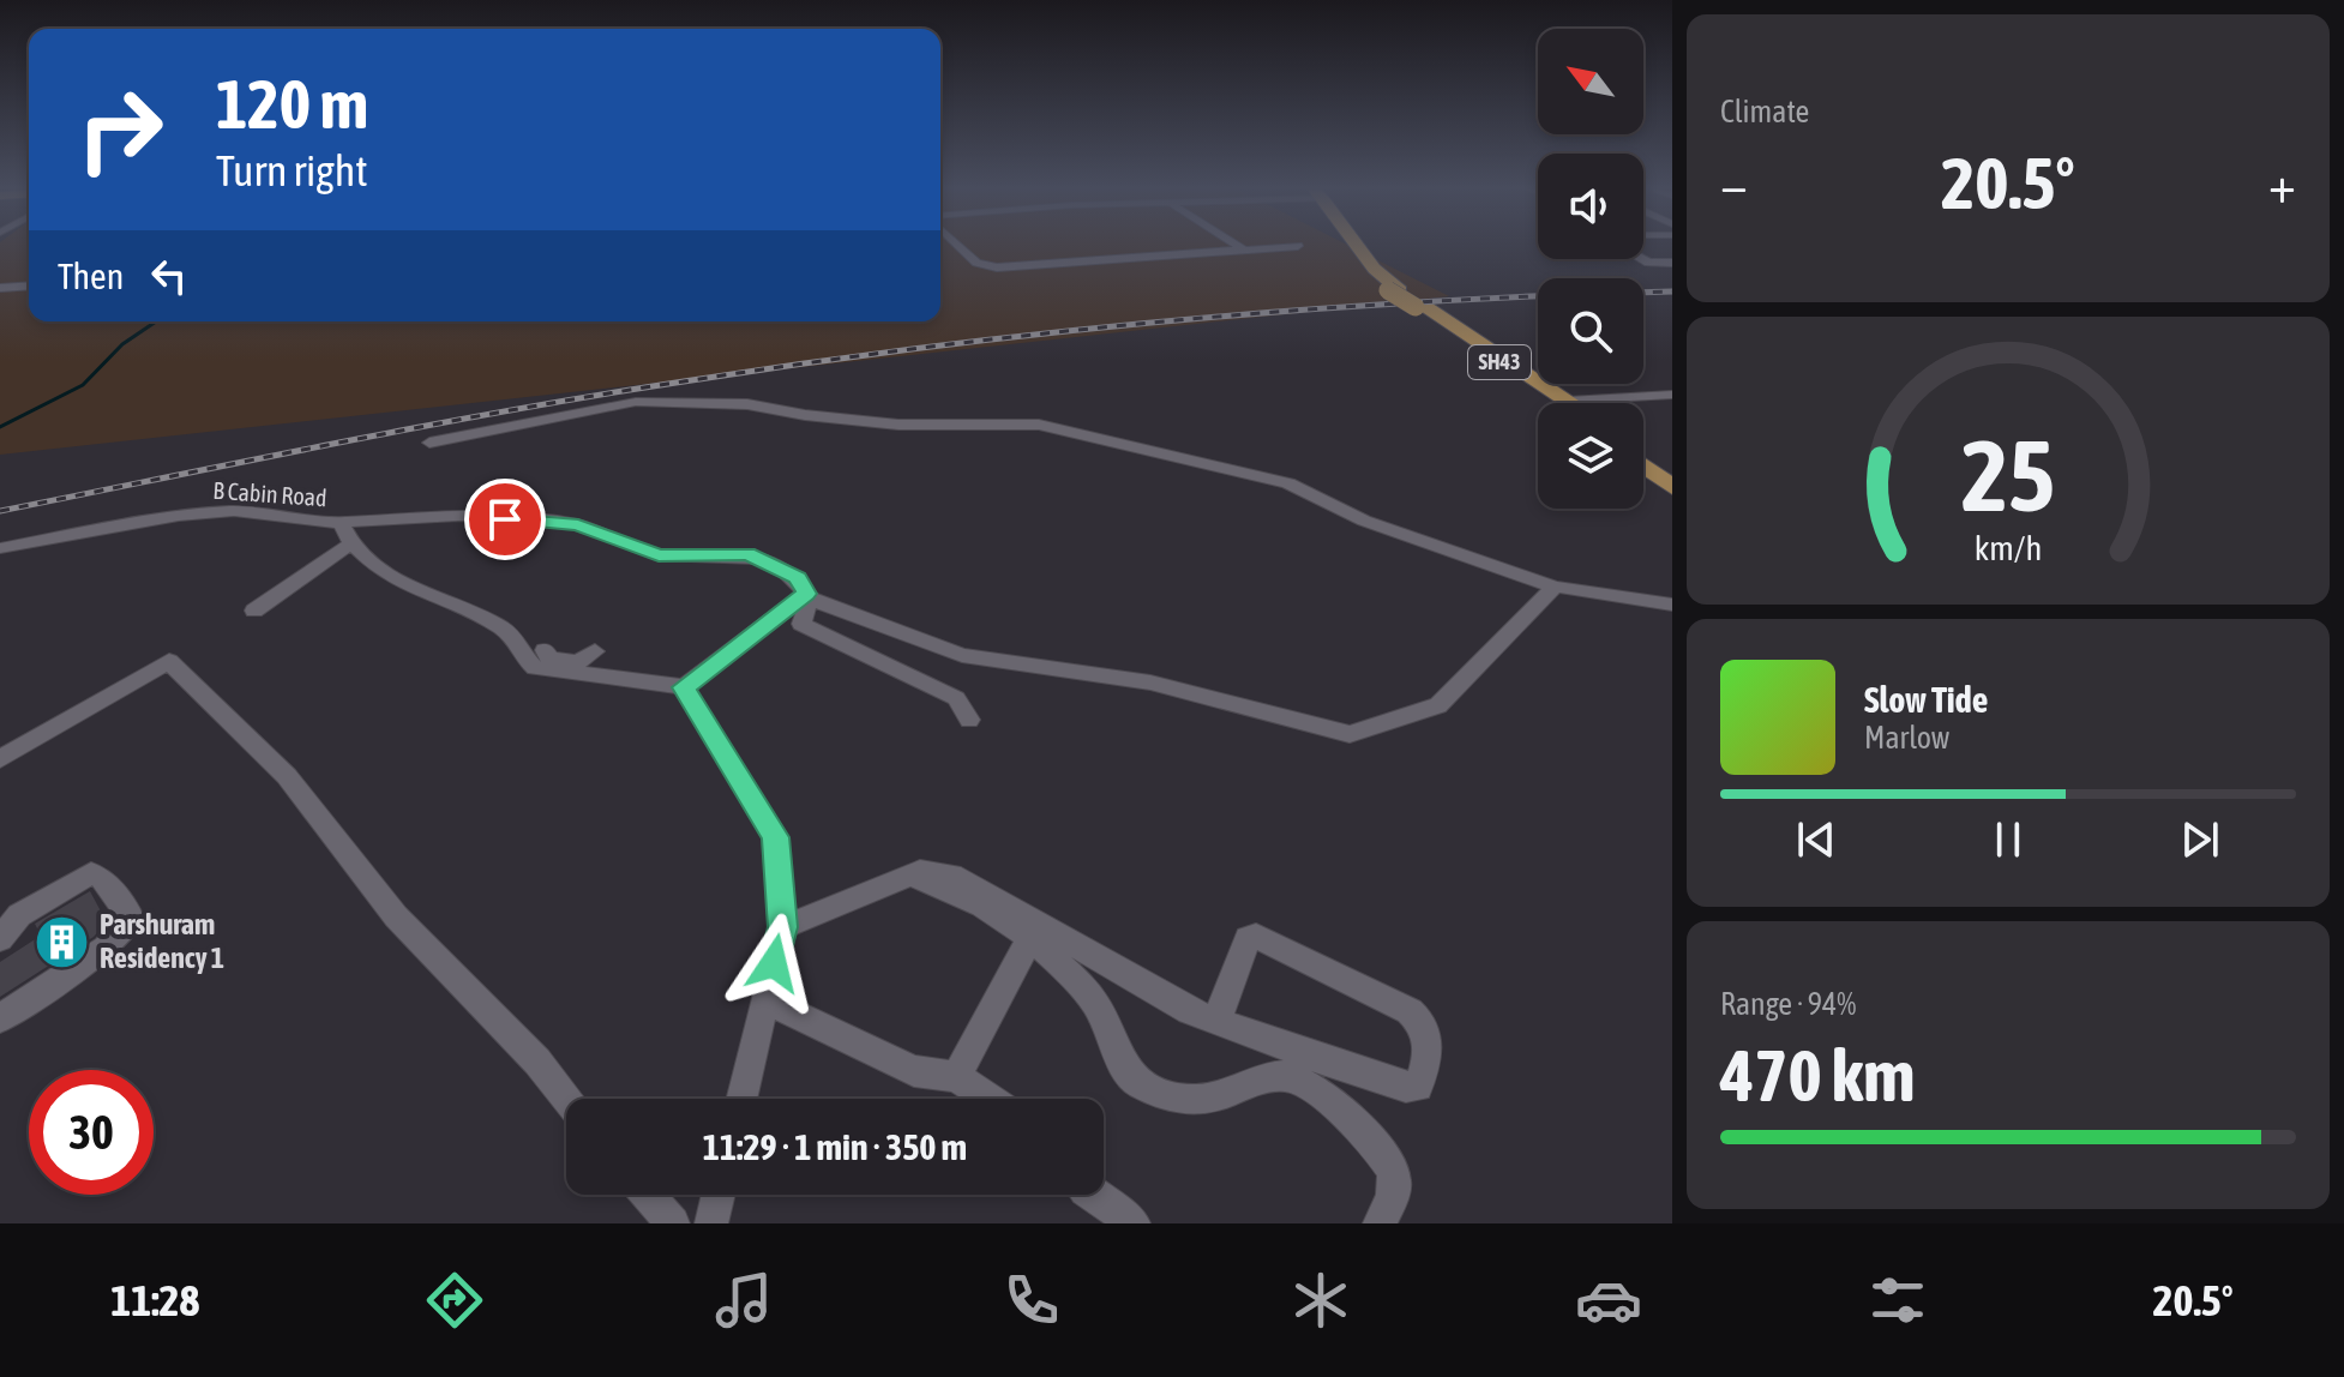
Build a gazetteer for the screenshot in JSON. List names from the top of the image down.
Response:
{
  "streets": {
    "main road": ["SH43"],
    "street": ["B Cabin Road"]
  },
  "places": {
    "building": ["Parshuram Residency 1"]
  },
  "north": "top left",
  "page": {
    "tile": [
      "Climate",
      ["Range · 94%", "470 km"]
    ],
    "turn": ["120 m", "Turn right"],
    "heat": ["−", "20.5°", "+"],
    "then": "Then",
    "song": ["Slow Tide", "Marlow"],
    "limit": "30",
    "trip": "11:29 · 1 min · 350 m",
    "tabs": ["11:28", "20.5°"],
    "gauge": ["25", "km/h"]
  }
}
